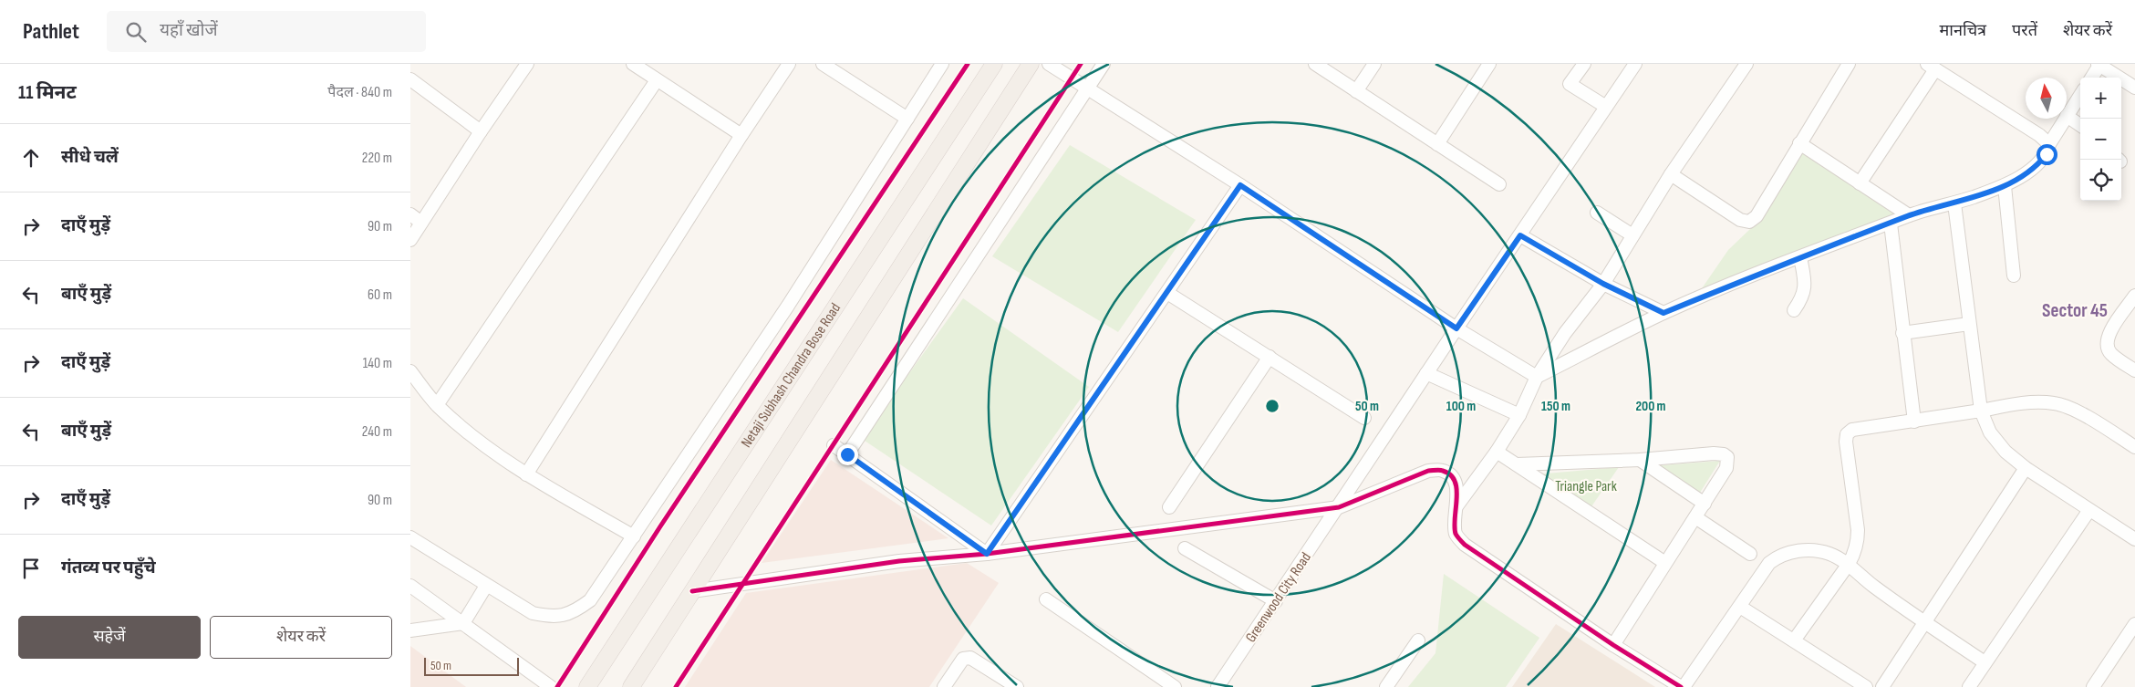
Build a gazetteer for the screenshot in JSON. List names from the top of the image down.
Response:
{
  "streets": {
    "main road": ["Netaji Subhash Chandra Bose Road"],
    "street": ["Greenwood City Road"]
  },
  "districts": ["Sector 45"],
  "parks": ["Triangle Park"],
  "scale_bar": "50 m",
  "north": "top",
  "page": {
    "header": "Pathlet",
    "search": "यहाँ खोजें",
    "nav": ["मानचित्र", "परतें", "शेयर करें"],
    "heading": ["11 मिनट", "पैदल · 840 m"],
    "map_buttons": ["+", "−"],
    "list": [
      ["सीधे चलें", "220 m"],
      ["दाएँ मुड़ें", "90 m"],
      ["बाएँ मुड़ें", "60 m"],
      ["दाएँ मुड़ें", "140 m"],
      ["बाएँ मुड़ें", "240 m"],
      ["दाएँ मुड़ें", "90 m"],
      "गंतव्य पर पहुँचे"
    ],
    "buttons": ["सहेजें", "शेयर करें"],
    "scale": "50 m"
  },
  "rings": [
    "50 m",
    "100 m",
    "150 m",
    "200 m"
  ]
}
